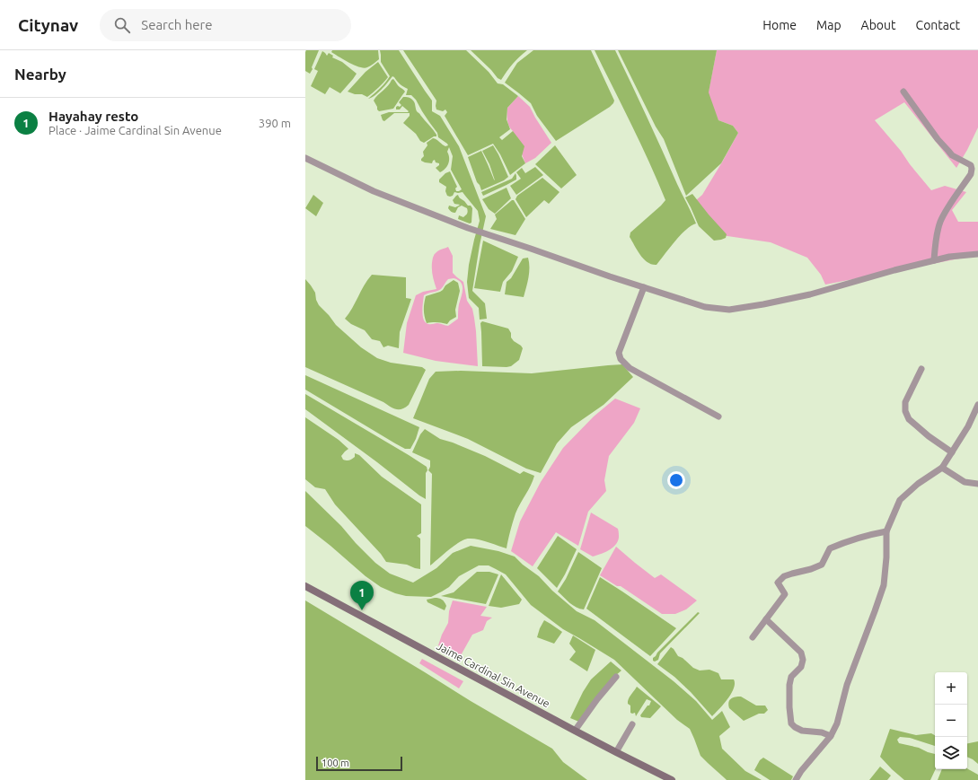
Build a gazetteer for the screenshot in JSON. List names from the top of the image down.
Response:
{
  "streets": {
    "main road": ["Jaime Cardinal Sin Avenue"]
  },
  "scale_bar": "100 m",
  "page": {
    "header": "Citynav",
    "search": "Search here",
    "nav": [
      "Home",
      "Map",
      "About",
      "Contact"
    ],
    "heading": "Nearby",
    "list": [
      {
        "mark": "1",
        "name": "Hayahay resto",
        "note": "Place · Jaime Cardinal Sin Avenue",
        "value": "390 m"
      }
    ],
    "pins": "1",
    "map_buttons": ["+", "−"],
    "scale": "100 m"
  }
}
